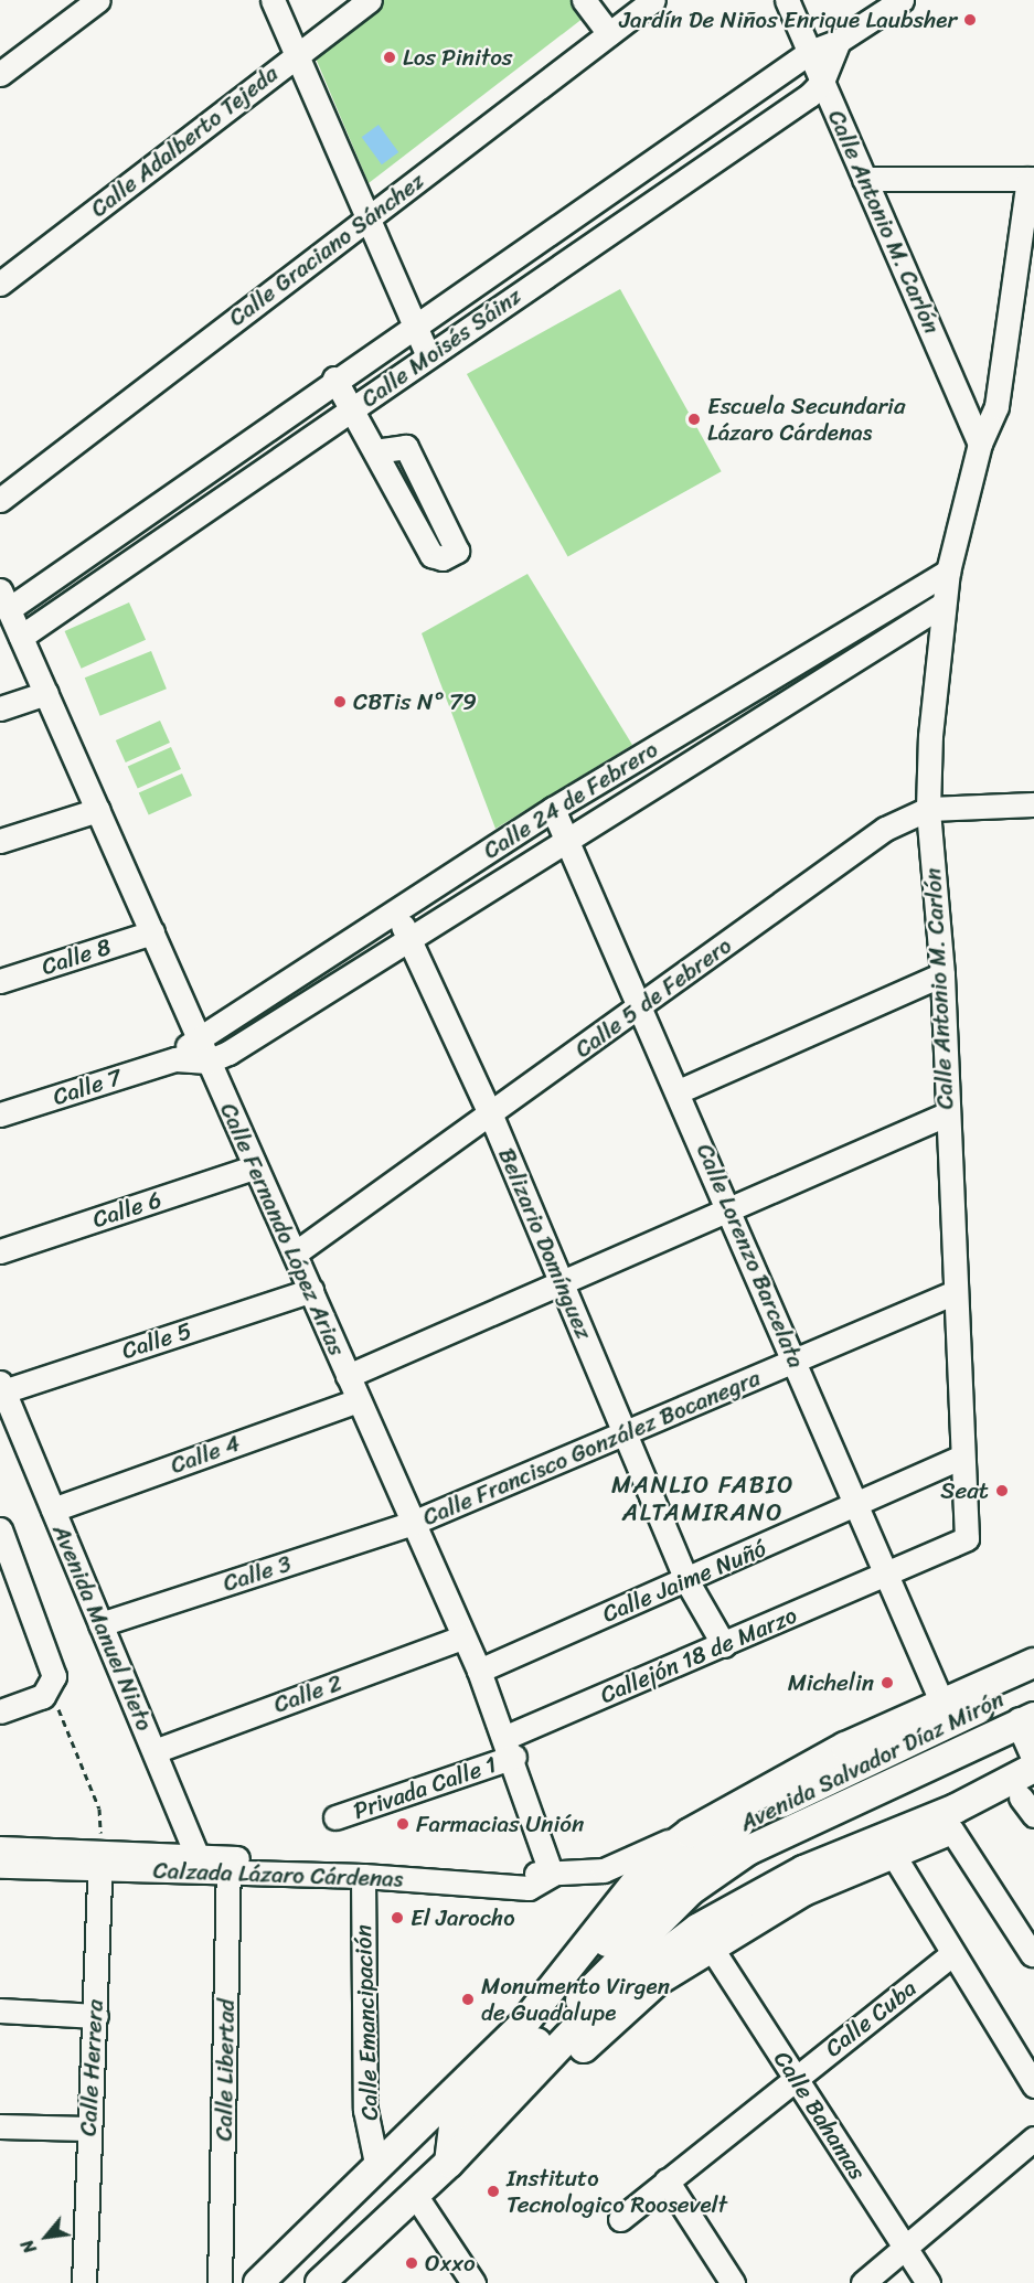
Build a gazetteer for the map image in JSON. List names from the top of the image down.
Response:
{
  "streets": {
    "main road": ["Avenida Salvador Díaz Mirón"],
    "street": [
      "Calle Adalberto Tejeda",
      "Calle Antonio M. Carlón",
      "Calle Graciano Sánchez",
      "Calle Moisés Sáinz",
      "Calle 24 de Febrero",
      "Calle 8",
      "Calle 5 de Febrero",
      "Calle 7",
      "Calle 6",
      "Calle Fernando López Arias",
      "Belizario Domínguez",
      "Calle Lorenzo Barcelata",
      "Calle 5",
      "Calle Francisco González Bocanegra",
      "Calle 4",
      "Calle 3",
      "Calle Jaime Nuñó",
      "Avenida Manuel Nieto",
      "Callejón 18 de Marzo",
      "Calle 2",
      "Privada Calle 1",
      "Calzada Lázaro Cárdenas",
      "Calle Cuba",
      "Calle Emancipación",
      "Calle Herrera",
      "Calle Libertad",
      "Calle Bahamas"
    ]
  },
  "crossings": [
    ["Calle Antonio M. Carlón", "Calle Moisés Sáinz"],
    ["Calle Antonio M. Carlón", "Calle 24 de Febrero"],
    ["Calle Antonio M. Carlón", "Calle 5 de Febrero"],
    ["Calle Antonio M. Carlón", "Calle Francisco González Bocanegra"],
    ["Calle Antonio M. Carlón", "Calle Jaime Nuñó"],
    ["Calle Antonio M. Carlón", "Callejón 18 de Marzo"],
    ["Calle Moisés Sáinz", "Calle Fernando López Arias"],
    ["Calle 24 de Febrero", "Calle 7"],
    ["Calle 24 de Febrero", "Calle Fernando López Arias"],
    ["Calle 24 de Febrero", "Belizario Domínguez"],
    ["Calle 24 de Febrero", "Calle Lorenzo Barcelata"],
    ["Calle 8", "Calle Fernando López Arias"],
    ["Calle 5 de Febrero", "Calle Fernando López Arias"],
    ["Calle 5 de Febrero", "Belizario Domínguez"],
    ["Calle 5 de Febrero", "Calle Lorenzo Barcelata"],
    ["Calle 7", "Calle Fernando López Arias"],
    ["Calle 6", "Calle Fernando López Arias"],
    ["Calle Fernando López Arias", "Calle 5"],
    ["Calle Fernando López Arias", "Calle Francisco González Bocanegra"],
    ["Calle Fernando López Arias", "Calle 4"],
    ["Calle Fernando López Arias", "Calle 3"],
    ["Calle Fernando López Arias", "Calle Jaime Nuñó"],
    ["Calle Fernando López Arias", "Callejón 18 de Marzo"],
    ["Calle Fernando López Arias", "Calle 2"],
    ["Calle Fernando López Arias", "Privada Calle 1"],
    ["Calle Fernando López Arias", "Calzada Lázaro Cárdenas"],
    ["Belizario Domínguez", "Calle Francisco González Bocanegra"],
    ["Belizario Domínguez", "Calle Jaime Nuñó"],
    ["Belizario Domínguez", "Callejón 18 de Marzo"],
    ["Calle Lorenzo Barcelata", "Calle Francisco González Bocanegra"],
    ["Calle Lorenzo Barcelata", "Calle Jaime Nuñó"],
    ["Calle Lorenzo Barcelata", "Callejón 18 de Marzo"],
    ["Calle Lorenzo Barcelata", "Avenida Salvador Díaz Mirón"],
    ["Calle 5", "Avenida Manuel Nieto"],
    ["Calle Francisco González Bocanegra", "Calle 3"],
    ["Calle 4", "Avenida Manuel Nieto"],
    ["Calle 3", "Avenida Manuel Nieto"],
    ["Avenida Manuel Nieto", "Calle 2"],
    ["Avenida Manuel Nieto", "Calzada Lázaro Cárdenas"],
    ["Callejón 18 de Marzo", "Privada Calle 1"],
    ["Avenida Salvador Díaz Mirón", "Calzada Lázaro Cárdenas"],
    ["Avenida Salvador Díaz Mirón", "Calle Emancipación"],
    ["Calzada Lázaro Cárdenas", "Calle Emancipación"],
    ["Calzada Lázaro Cárdenas", "Calle Herrera"],
    ["Calzada Lázaro Cárdenas", "Calle Libertad"],
    ["Calle Cuba", "Calle Bahamas"]
  ],
  "districts": ["MANLIO FABIO ALTAMIRANO"],
  "places": [
    "Jardín De Niños Enrique Laubsher",
    "Los Pinitos",
    "Escuela Secundaria Lázaro Cárdenas",
    "CBTis N° 79",
    "Seat",
    "Michelin",
    "Farmacias Unión",
    "El Jarocho",
    "Monumento Virgen de Guadalupe",
    "Instituto Tecnologico Roosevelt",
    "Oxxo"
  ],
  "north": "bottom left"
}
